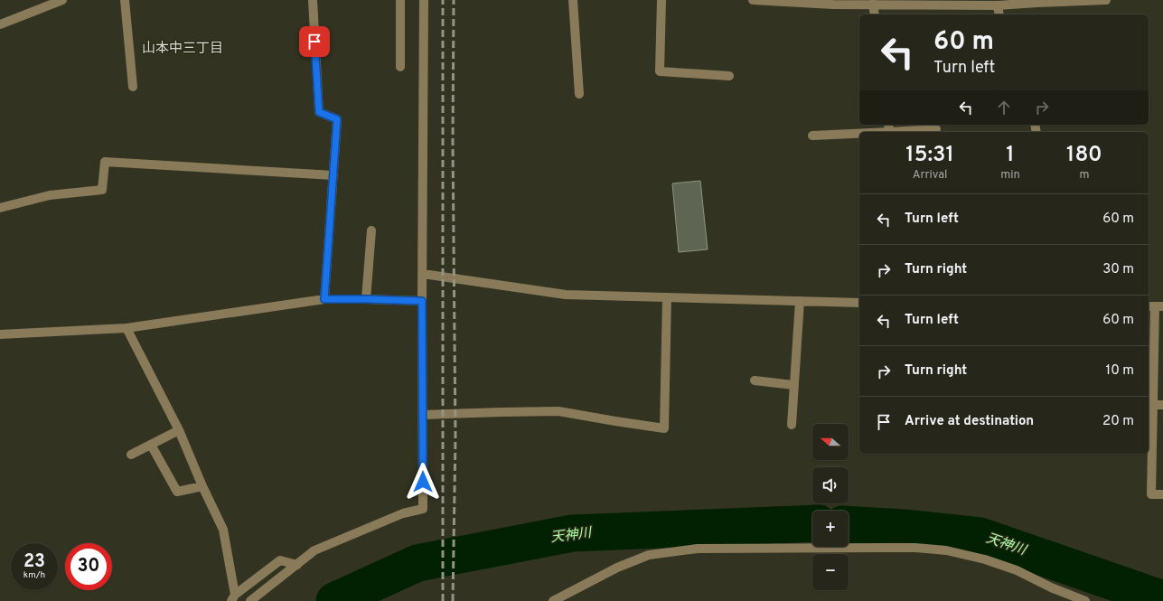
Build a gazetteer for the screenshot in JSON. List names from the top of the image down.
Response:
{
  "districts": ["山本中三丁目"],
  "water": ["天神川"],
  "north": "left",
  "page": {
    "turn": ["60 m", "Turn left"],
    "eta": [
      "15:31",
      "Arrival",
      "1",
      "min",
      "180",
      "m"
    ],
    "list": [
      {
        "name": "Turn left",
        "value": "60 m"
      },
      {
        "name": "Turn right",
        "value": "30 m"
      },
      {
        "name": "Turn left",
        "value": "60 m"
      },
      {
        "name": "Turn right",
        "value": "10 m"
      },
      {
        "name": "Arrive at destination",
        "value": "20 m"
      }
    ],
    "map_buttons": ["+", "−"],
    "speed": "23 km/h",
    "limit": "30"
  }
}
